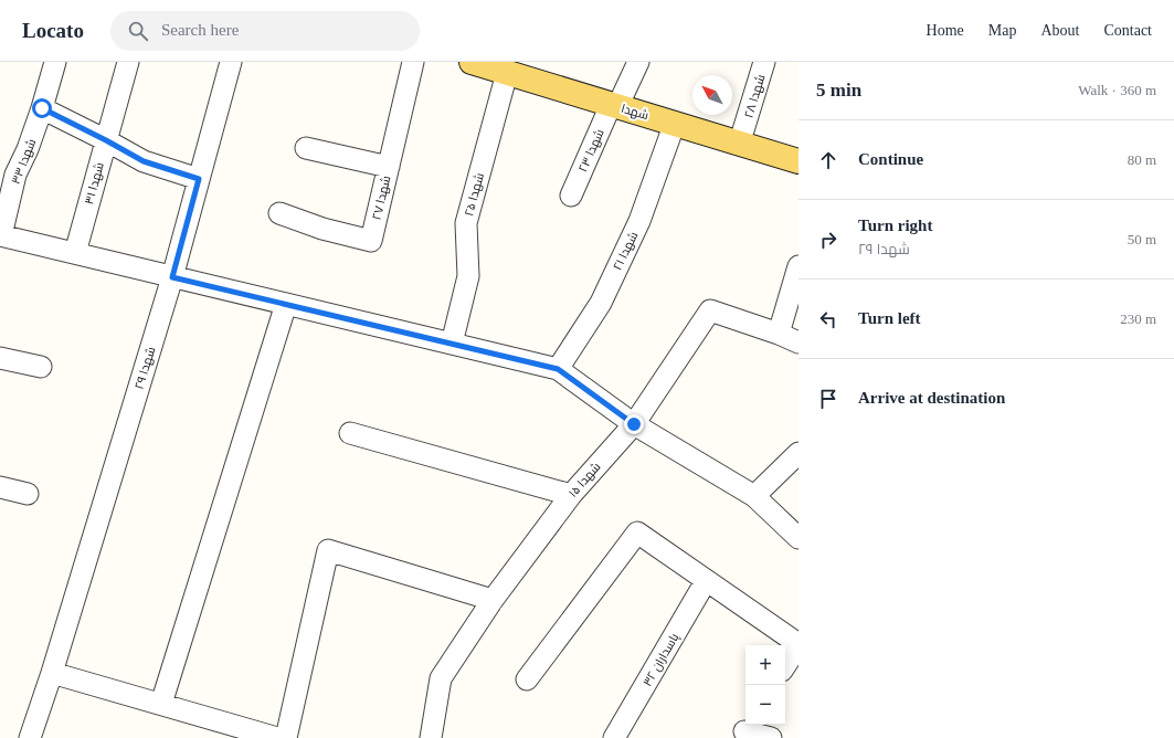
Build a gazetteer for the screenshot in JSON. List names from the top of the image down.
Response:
{
  "streets": {
    "main road": ["شهدا"],
    "street": [
      "شهدا ۲۸",
      "شهدا ۲۳",
      "شهدا ۳۳",
      "شهدا ۳۱",
      "شهدا ۲۵",
      "شهدا ۲۷",
      "شهدا ۲۱",
      "شهدا ۲۹",
      "شهدا ۱۵",
      "پاسداران ۳۲"
    ]
  },
  "crossings": [
    ["شهدا ۲۸", "شهدا"],
    ["شهدا", "شهدا ۲۳"],
    ["شهدا", "شهدا ۲۵"],
    ["شهدا", "شهدا ۲۱"]
  ],
  "north": "top left",
  "page": {
    "header": "Locato",
    "search": "Search here",
    "nav": [
      "Home",
      "Map",
      "About",
      "Contact"
    ],
    "heading": ["5 min", "Walk · 360 m"],
    "list": [
      ["Continue", "80 m"],
      ["Turn right", "شهدا ۲۹", "50 m"],
      ["Turn left", "230 m"],
      "Arrive at destination"
    ],
    "map_buttons": ["+", "−"]
  }
}
